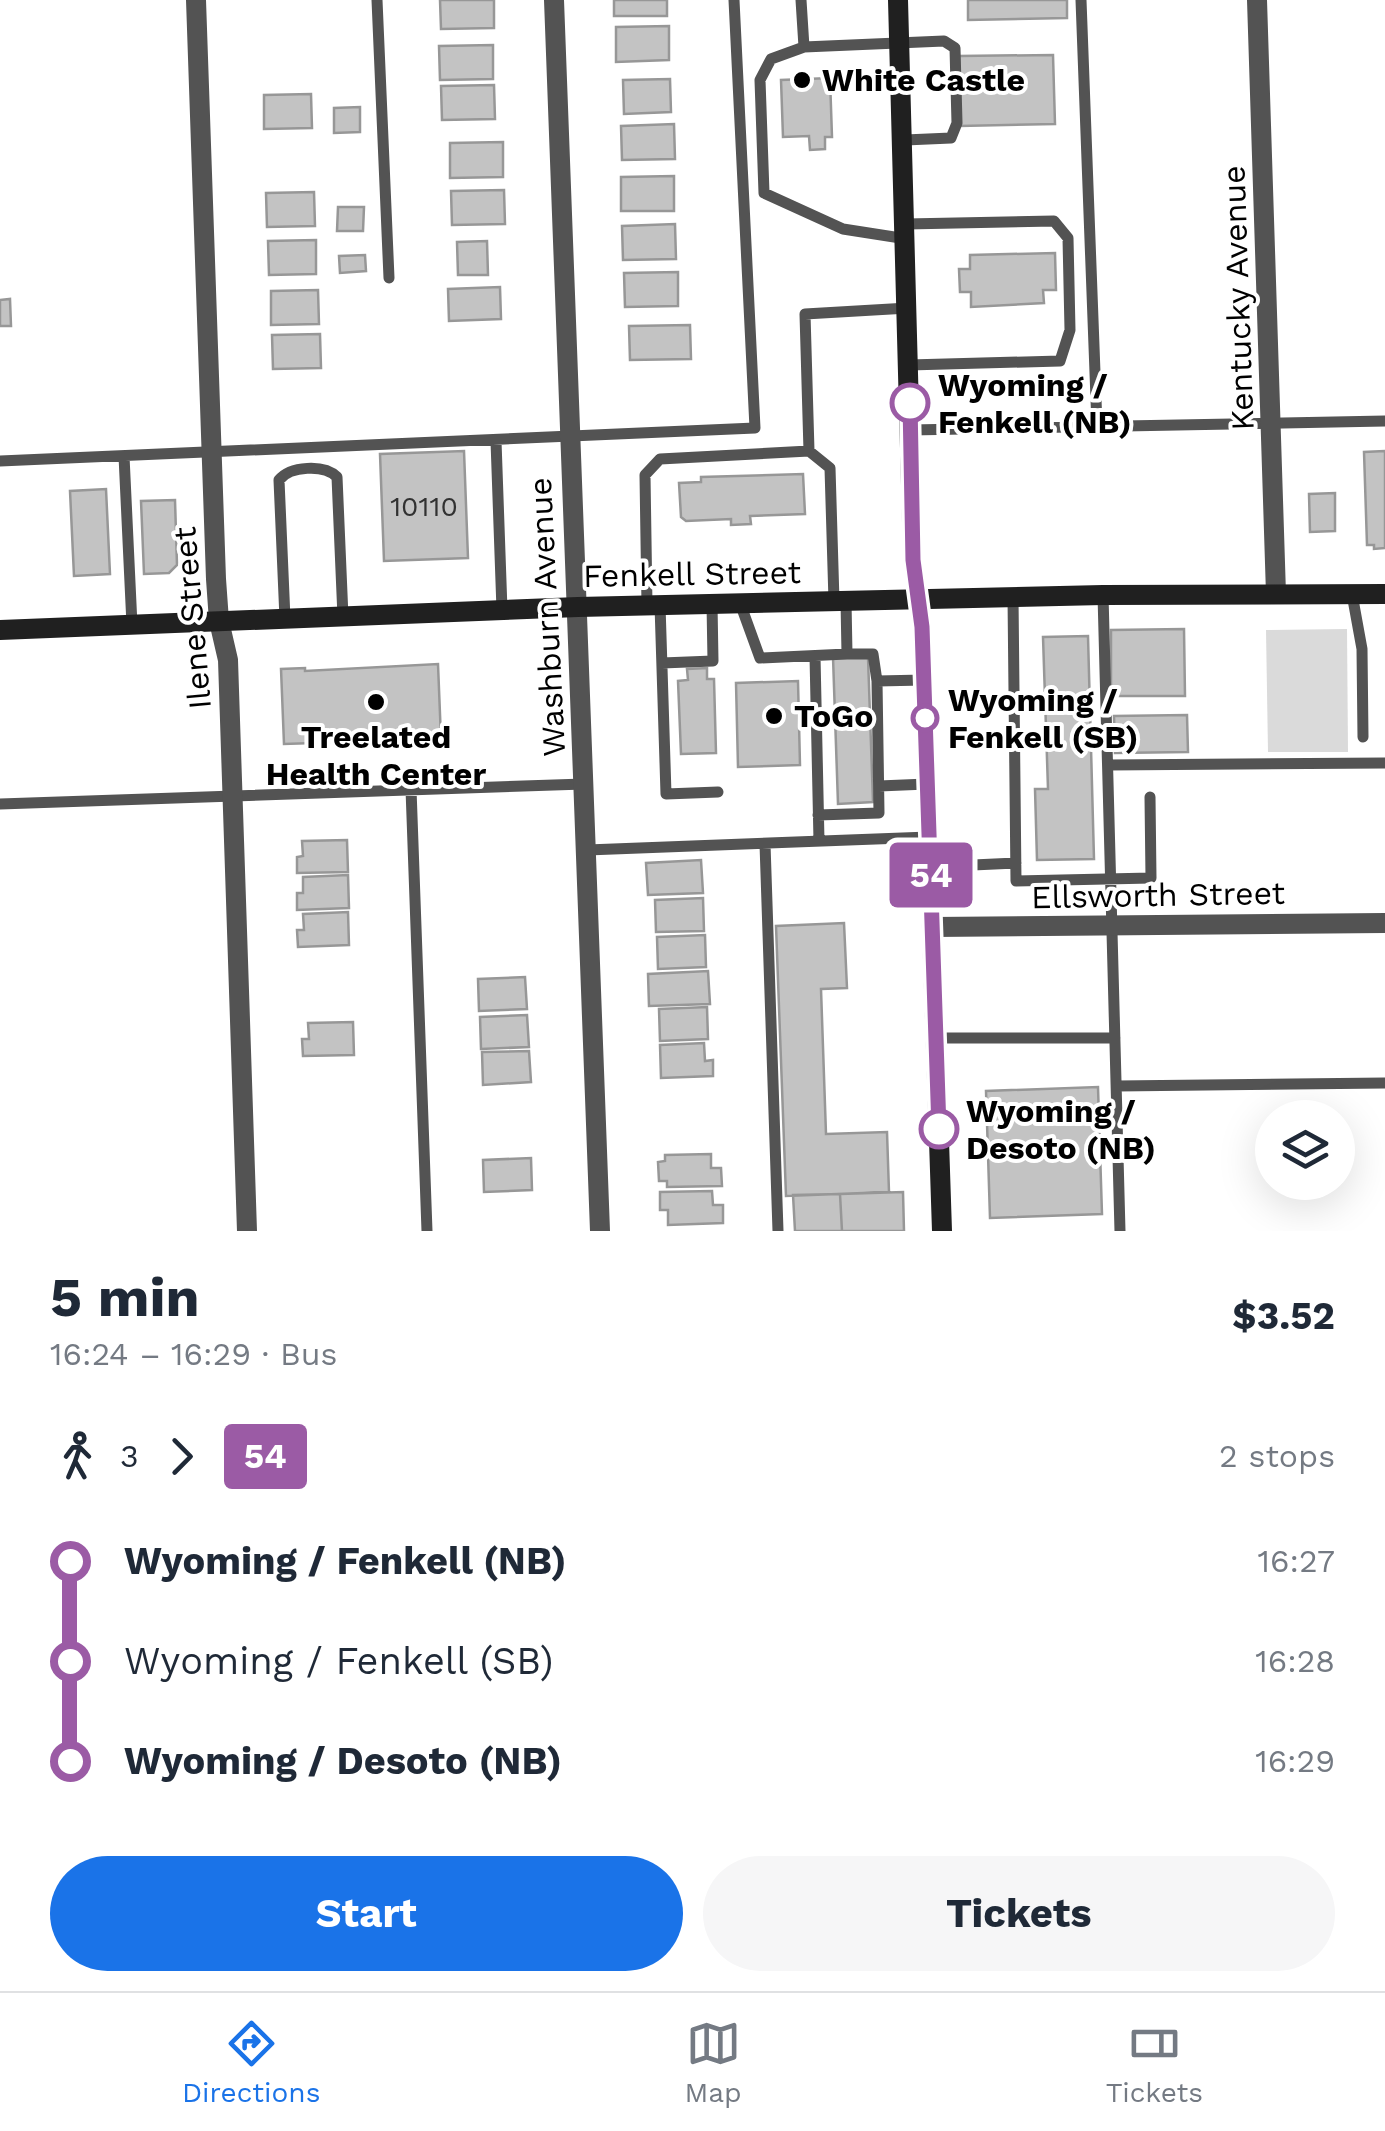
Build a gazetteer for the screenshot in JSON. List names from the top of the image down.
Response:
{
  "streets": {
    "street": [
      "Kentucky Avenue",
      "Fenkell Street",
      "Washburn Avenue",
      "Ilene Street",
      "Ellsworth Street"
    ]
  },
  "crossings": [
    ["Kentucky Avenue", "Fenkell Street"],
    ["Fenkell Street", "Washburn Avenue"],
    ["Fenkell Street", "Ilene Street"]
  ],
  "places": [
    "White Castle",
    "Wyoming / Fenkell (NB)",
    "Treelated Health Center",
    "ToGo",
    "Wyoming / Fenkell (SB)",
    "Wyoming / Desoto (NB)"
  ],
  "lines": ["bus line 54"],
  "house_numbers": ["10110"],
  "page": {
    "on_map": "54",
    "heading": ["5 min", "16:24 – 16:29 · Bus", "$3.52"],
    "legs": ["3", "54", "2 stops"],
    "list": [
      {
        "name": "Wyoming / Fenkell (NB)",
        "value": "16:27"
      },
      {
        "name": "Wyoming / Fenkell (SB)",
        "value": "16:28"
      },
      {
        "name": "Wyoming / Desoto (NB)",
        "value": "16:29"
      }
    ],
    "buttons": ["Start", "Tickets"],
    "tabs": ["Directions", "Map", "Tickets"]
  }
}
